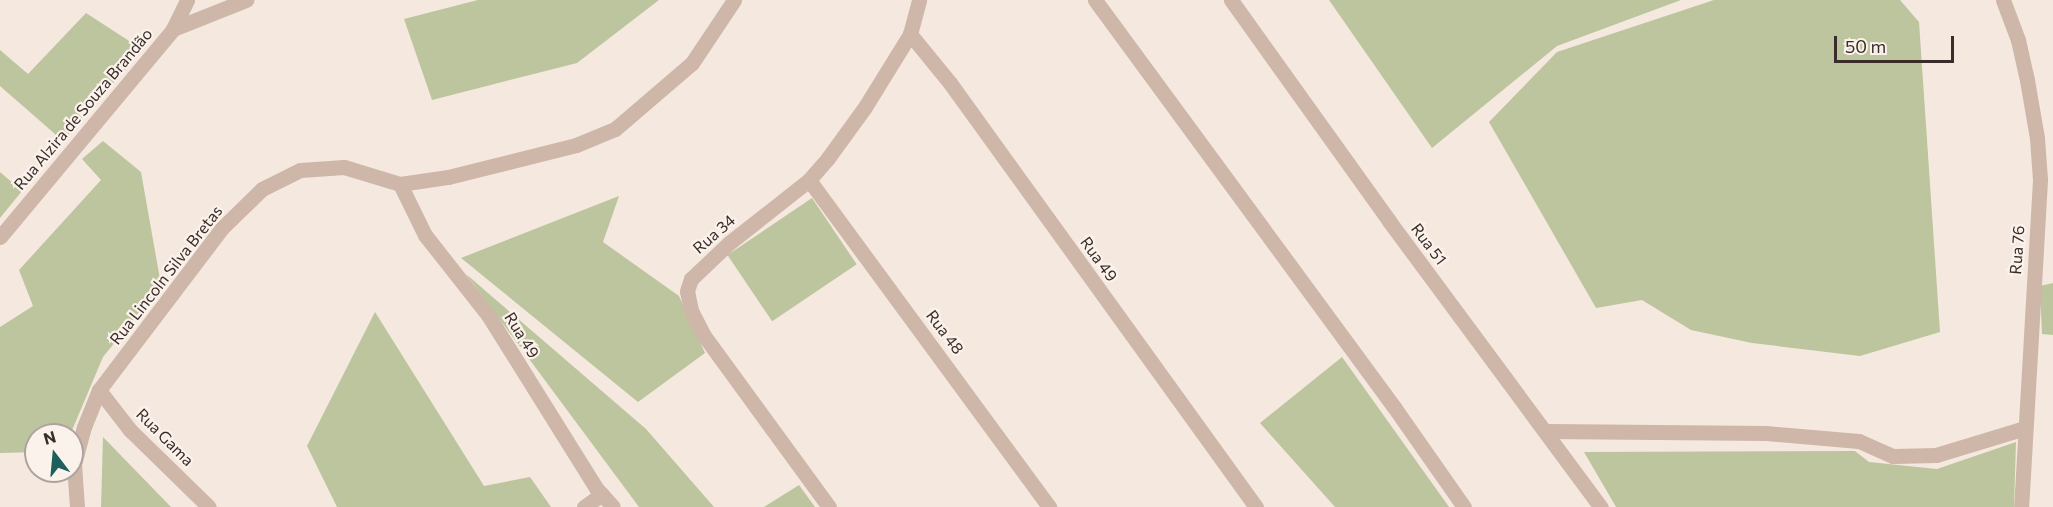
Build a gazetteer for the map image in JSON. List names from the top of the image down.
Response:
{
  "streets": {
    "street": [
      "Rua Alzira de Souza Brandão",
      "Rua 34",
      "Rua 51",
      "Rua 76",
      "Rua 49",
      "Rua Lincoln Silva Bretas",
      "Rua 48",
      "Rua Gama"
    ]
  },
  "crossings": [
    ["Rua 34", "Rua 49"],
    ["Rua 34", "Rua 48"],
    ["Rua 49", "Rua Lincoln Silva Bretas"],
    ["Rua Lincoln Silva Bretas", "Rua Gama"]
  ],
  "scale_bar": "50 m",
  "north": "top"
}
